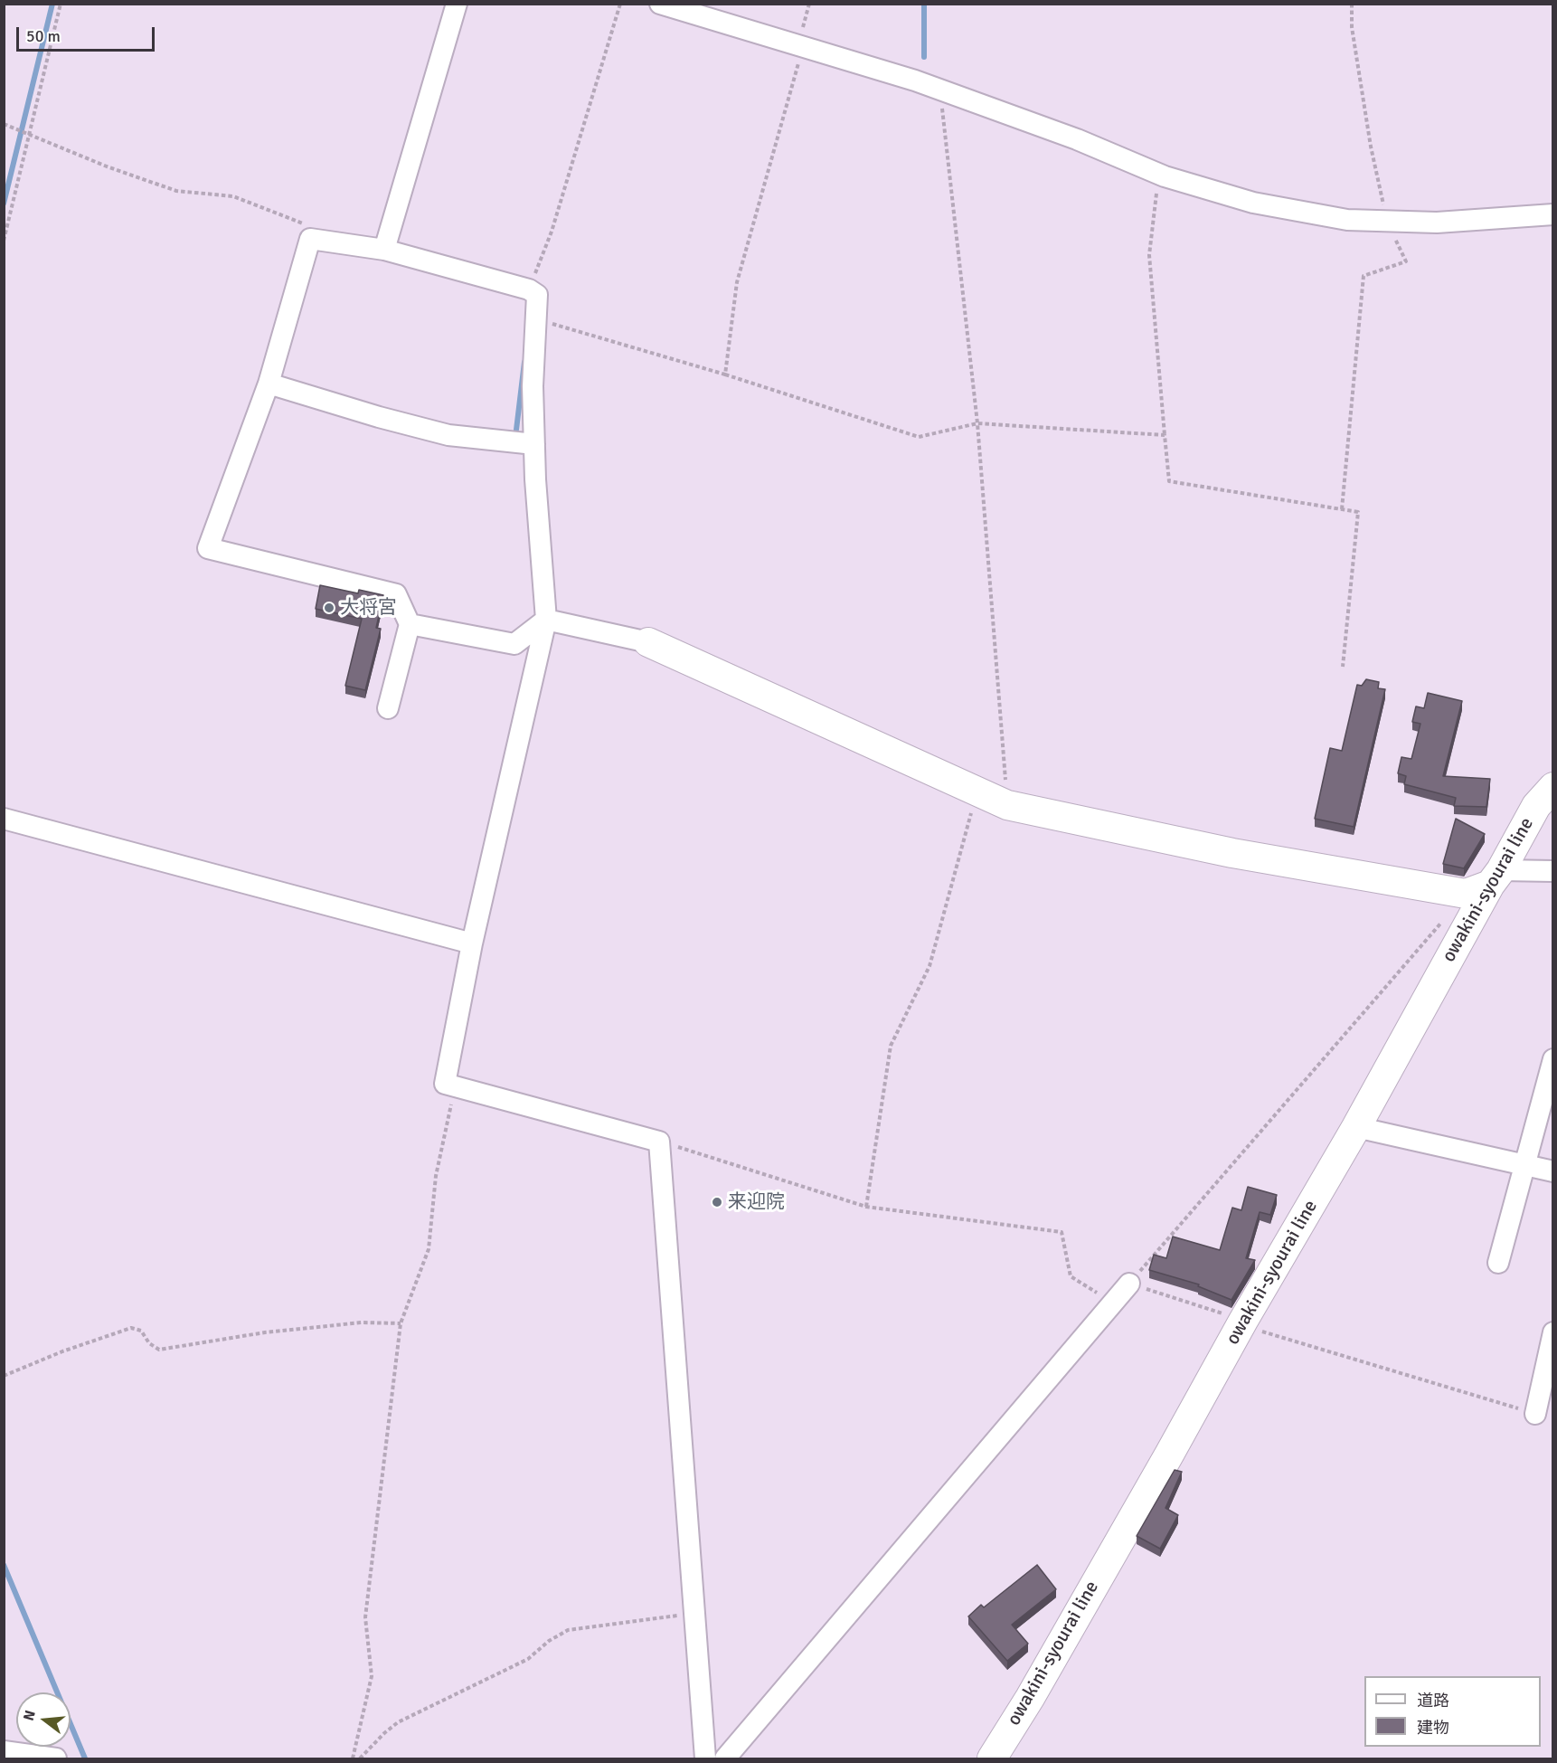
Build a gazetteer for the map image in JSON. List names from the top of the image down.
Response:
{
  "streets": {
    "main road": ["owakini-syourai line"]
  },
  "places": ["大将宮", "来迎院"],
  "legend": ["道路", "建物"],
  "scale_bar": "50 m",
  "north": "left"
}
